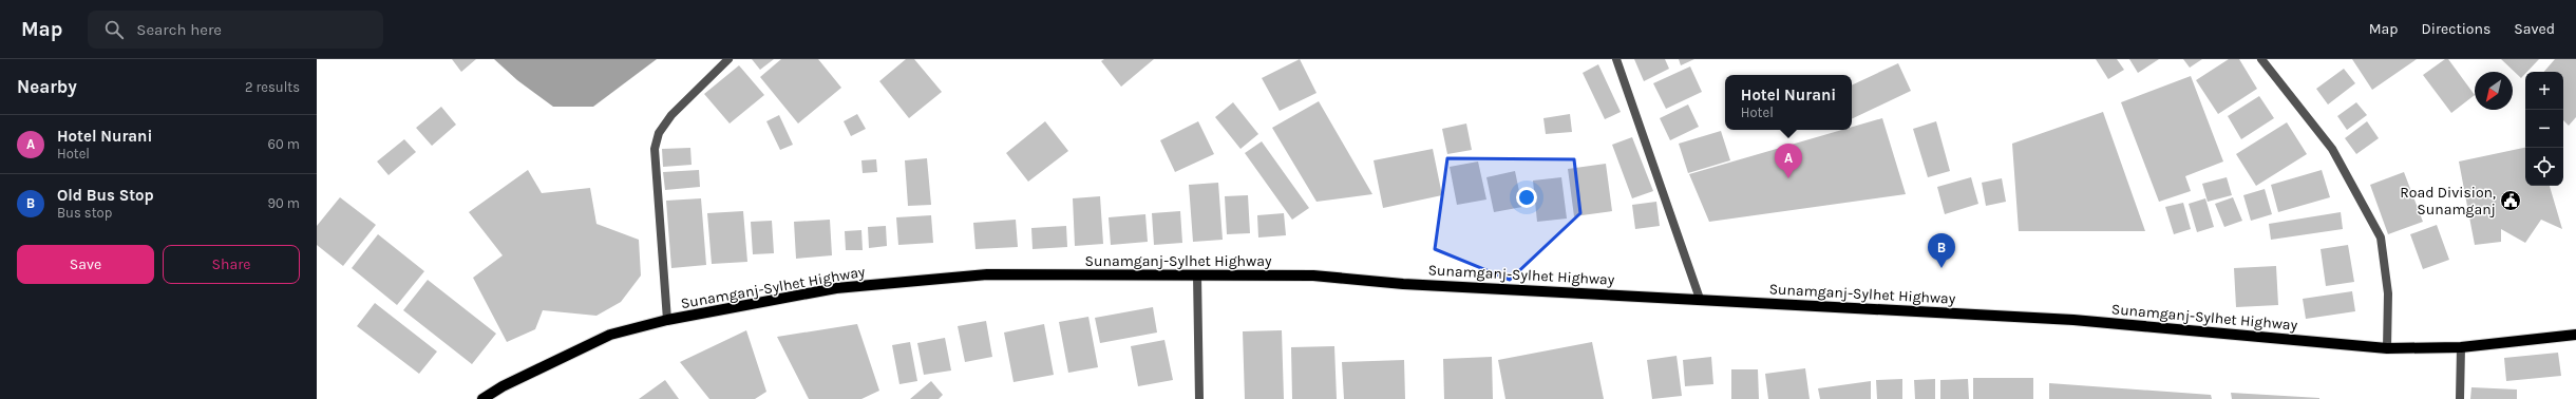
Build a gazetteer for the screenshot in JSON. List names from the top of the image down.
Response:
{
  "streets": {
    "main road": ["Sunamganj-Sylhet Highway"]
  },
  "places": {
    "public building": ["Road Division, Sunamganj"]
  },
  "north": "bottom left",
  "page": {
    "header": "Map",
    "search": "Search here",
    "nav": ["Map", "Directions", "Saved"],
    "heading": ["Nearby", "2 results"],
    "map_buttons": ["+", "−"],
    "popup": ["Hotel Nurani", "Hotel"],
    "list": [
      {
        "mark": "A",
        "name": "Hotel Nurani",
        "note": "Hotel",
        "value": "60 m"
      },
      {
        "mark": "B",
        "name": "Old Bus Stop",
        "note": "Bus stop",
        "value": "90 m"
      }
    ],
    "pins": ["A", "B"],
    "buttons": ["Save", "Share"]
  }
}
